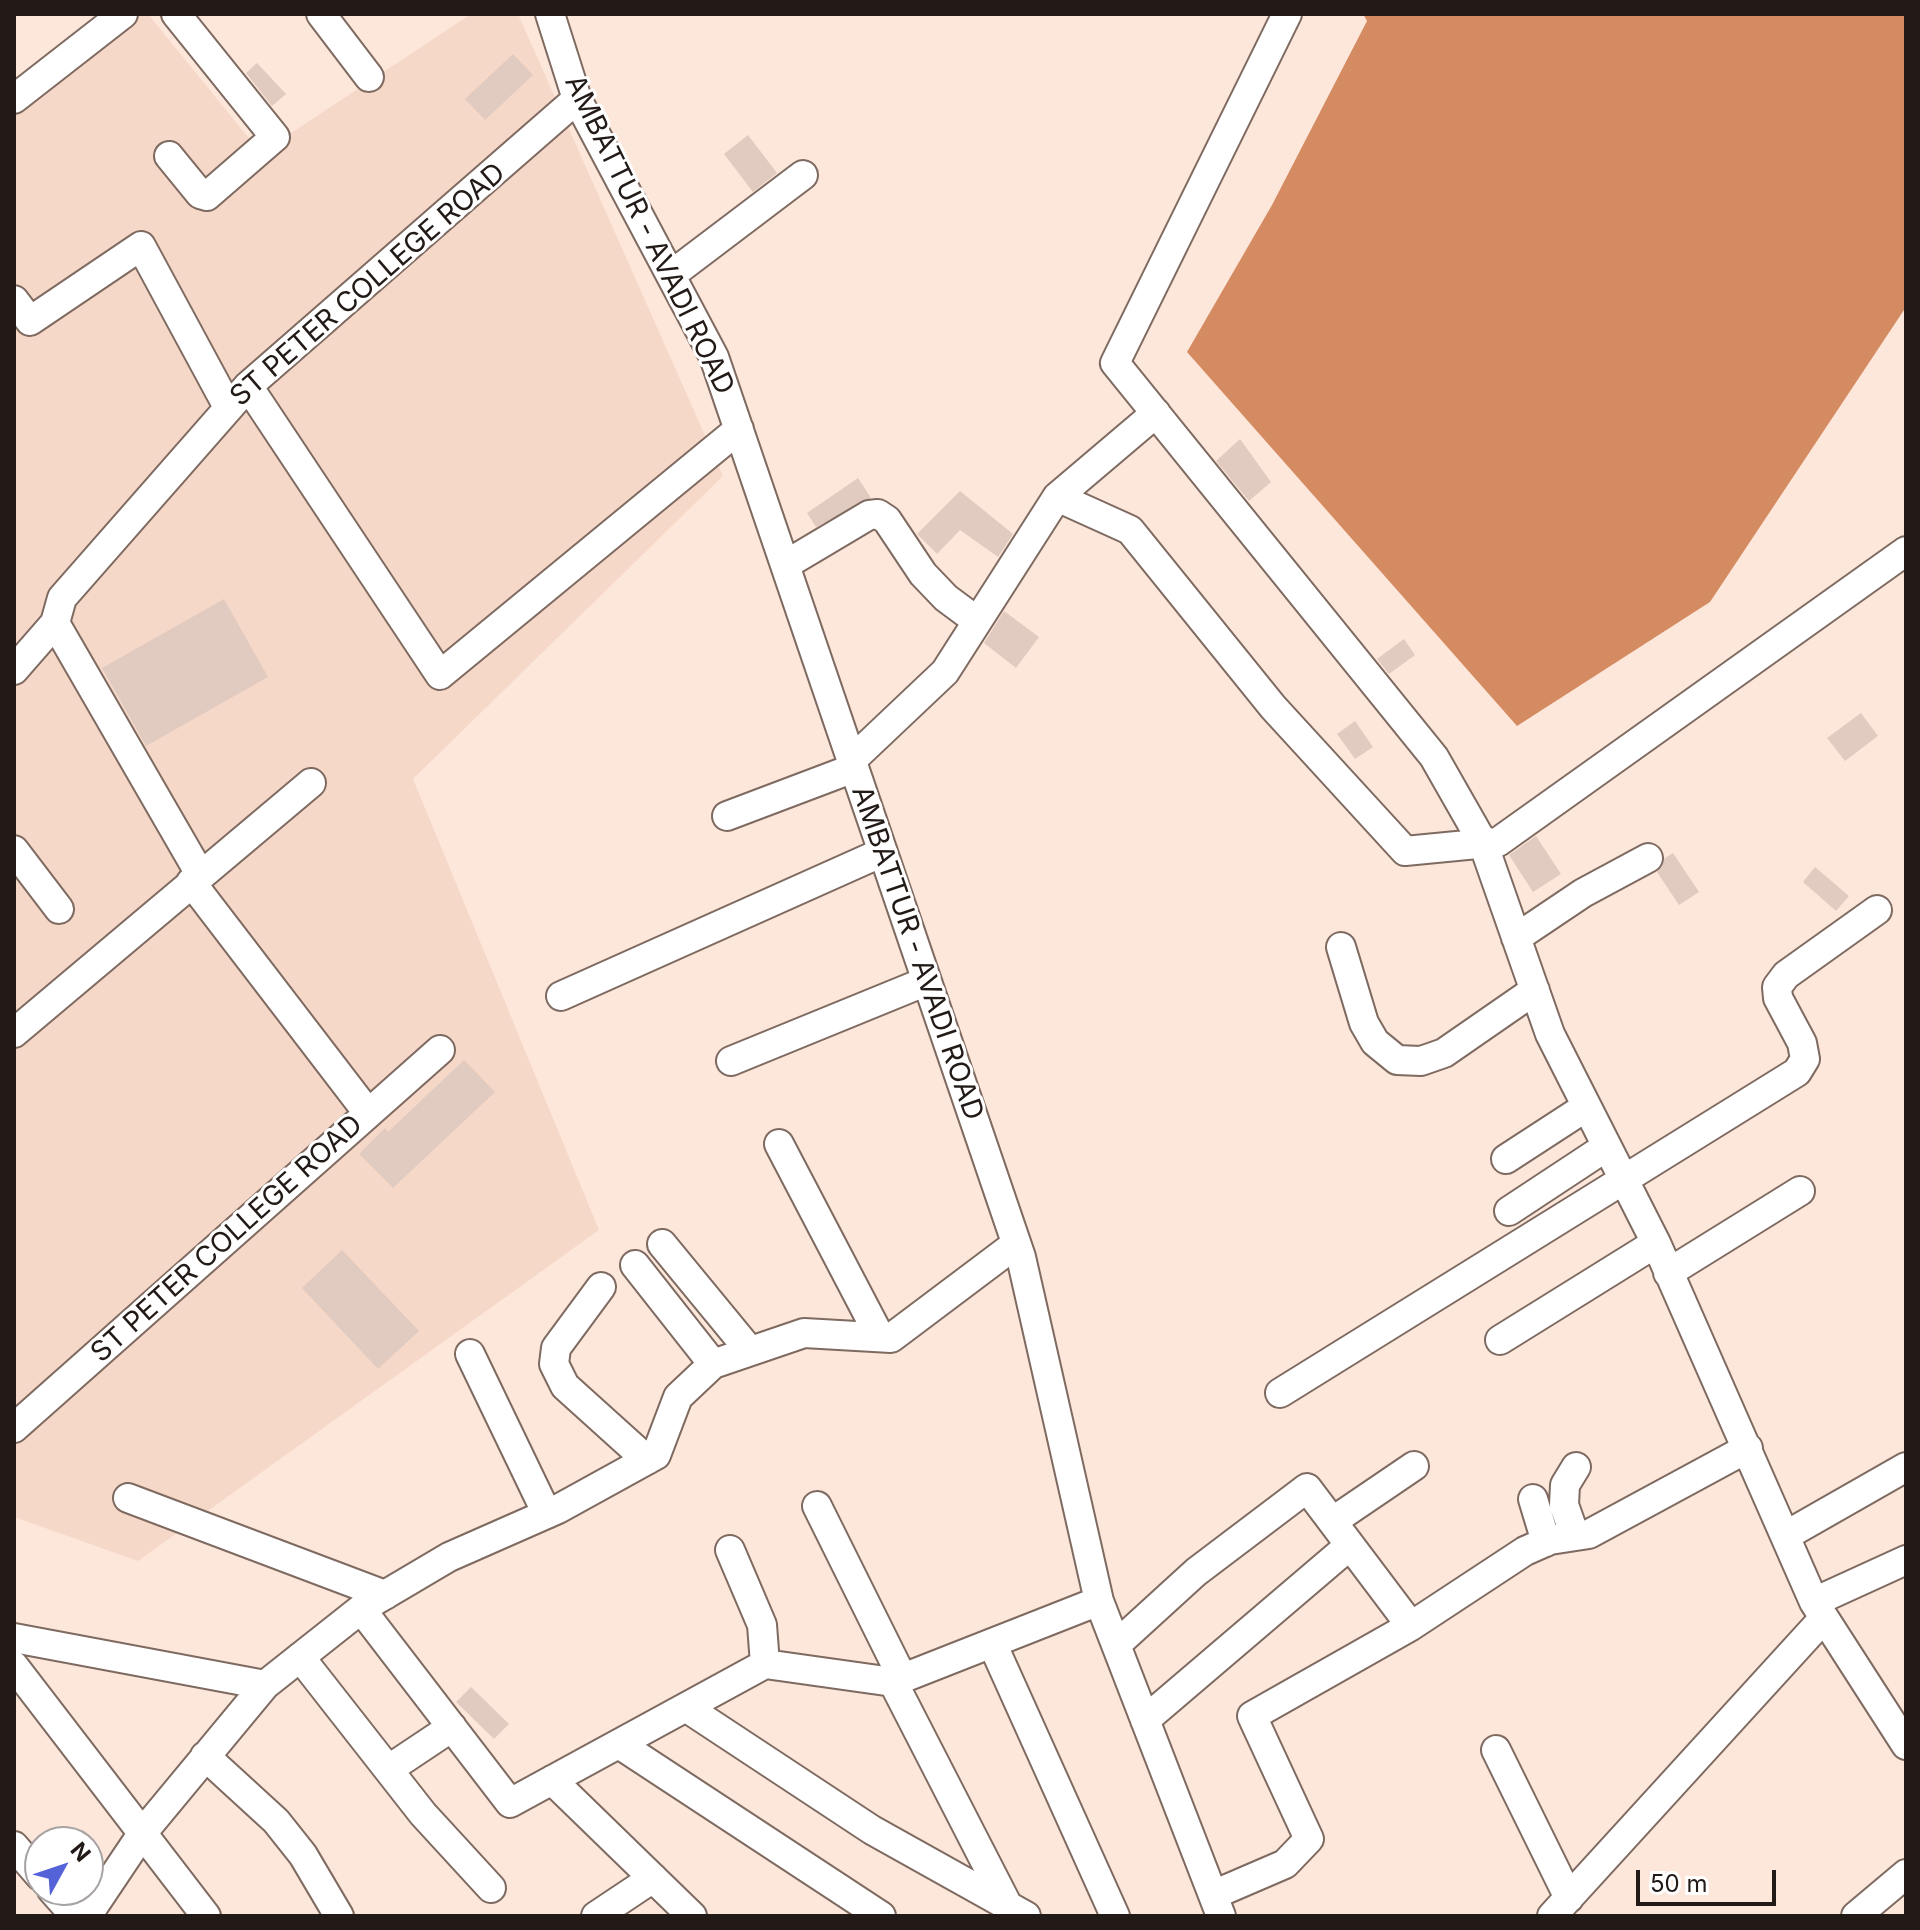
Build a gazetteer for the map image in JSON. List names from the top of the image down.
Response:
{
  "streets": {
    "street": ["AMBATTUR - AVADI ROAD", "ST PETER COLLEGE ROAD"]
  },
  "crossings": [
    ["AMBATTUR - AVADI ROAD", "ST PETER COLLEGE ROAD"]
  ],
  "scale_bar": "50 m",
  "north": "top right"
}
